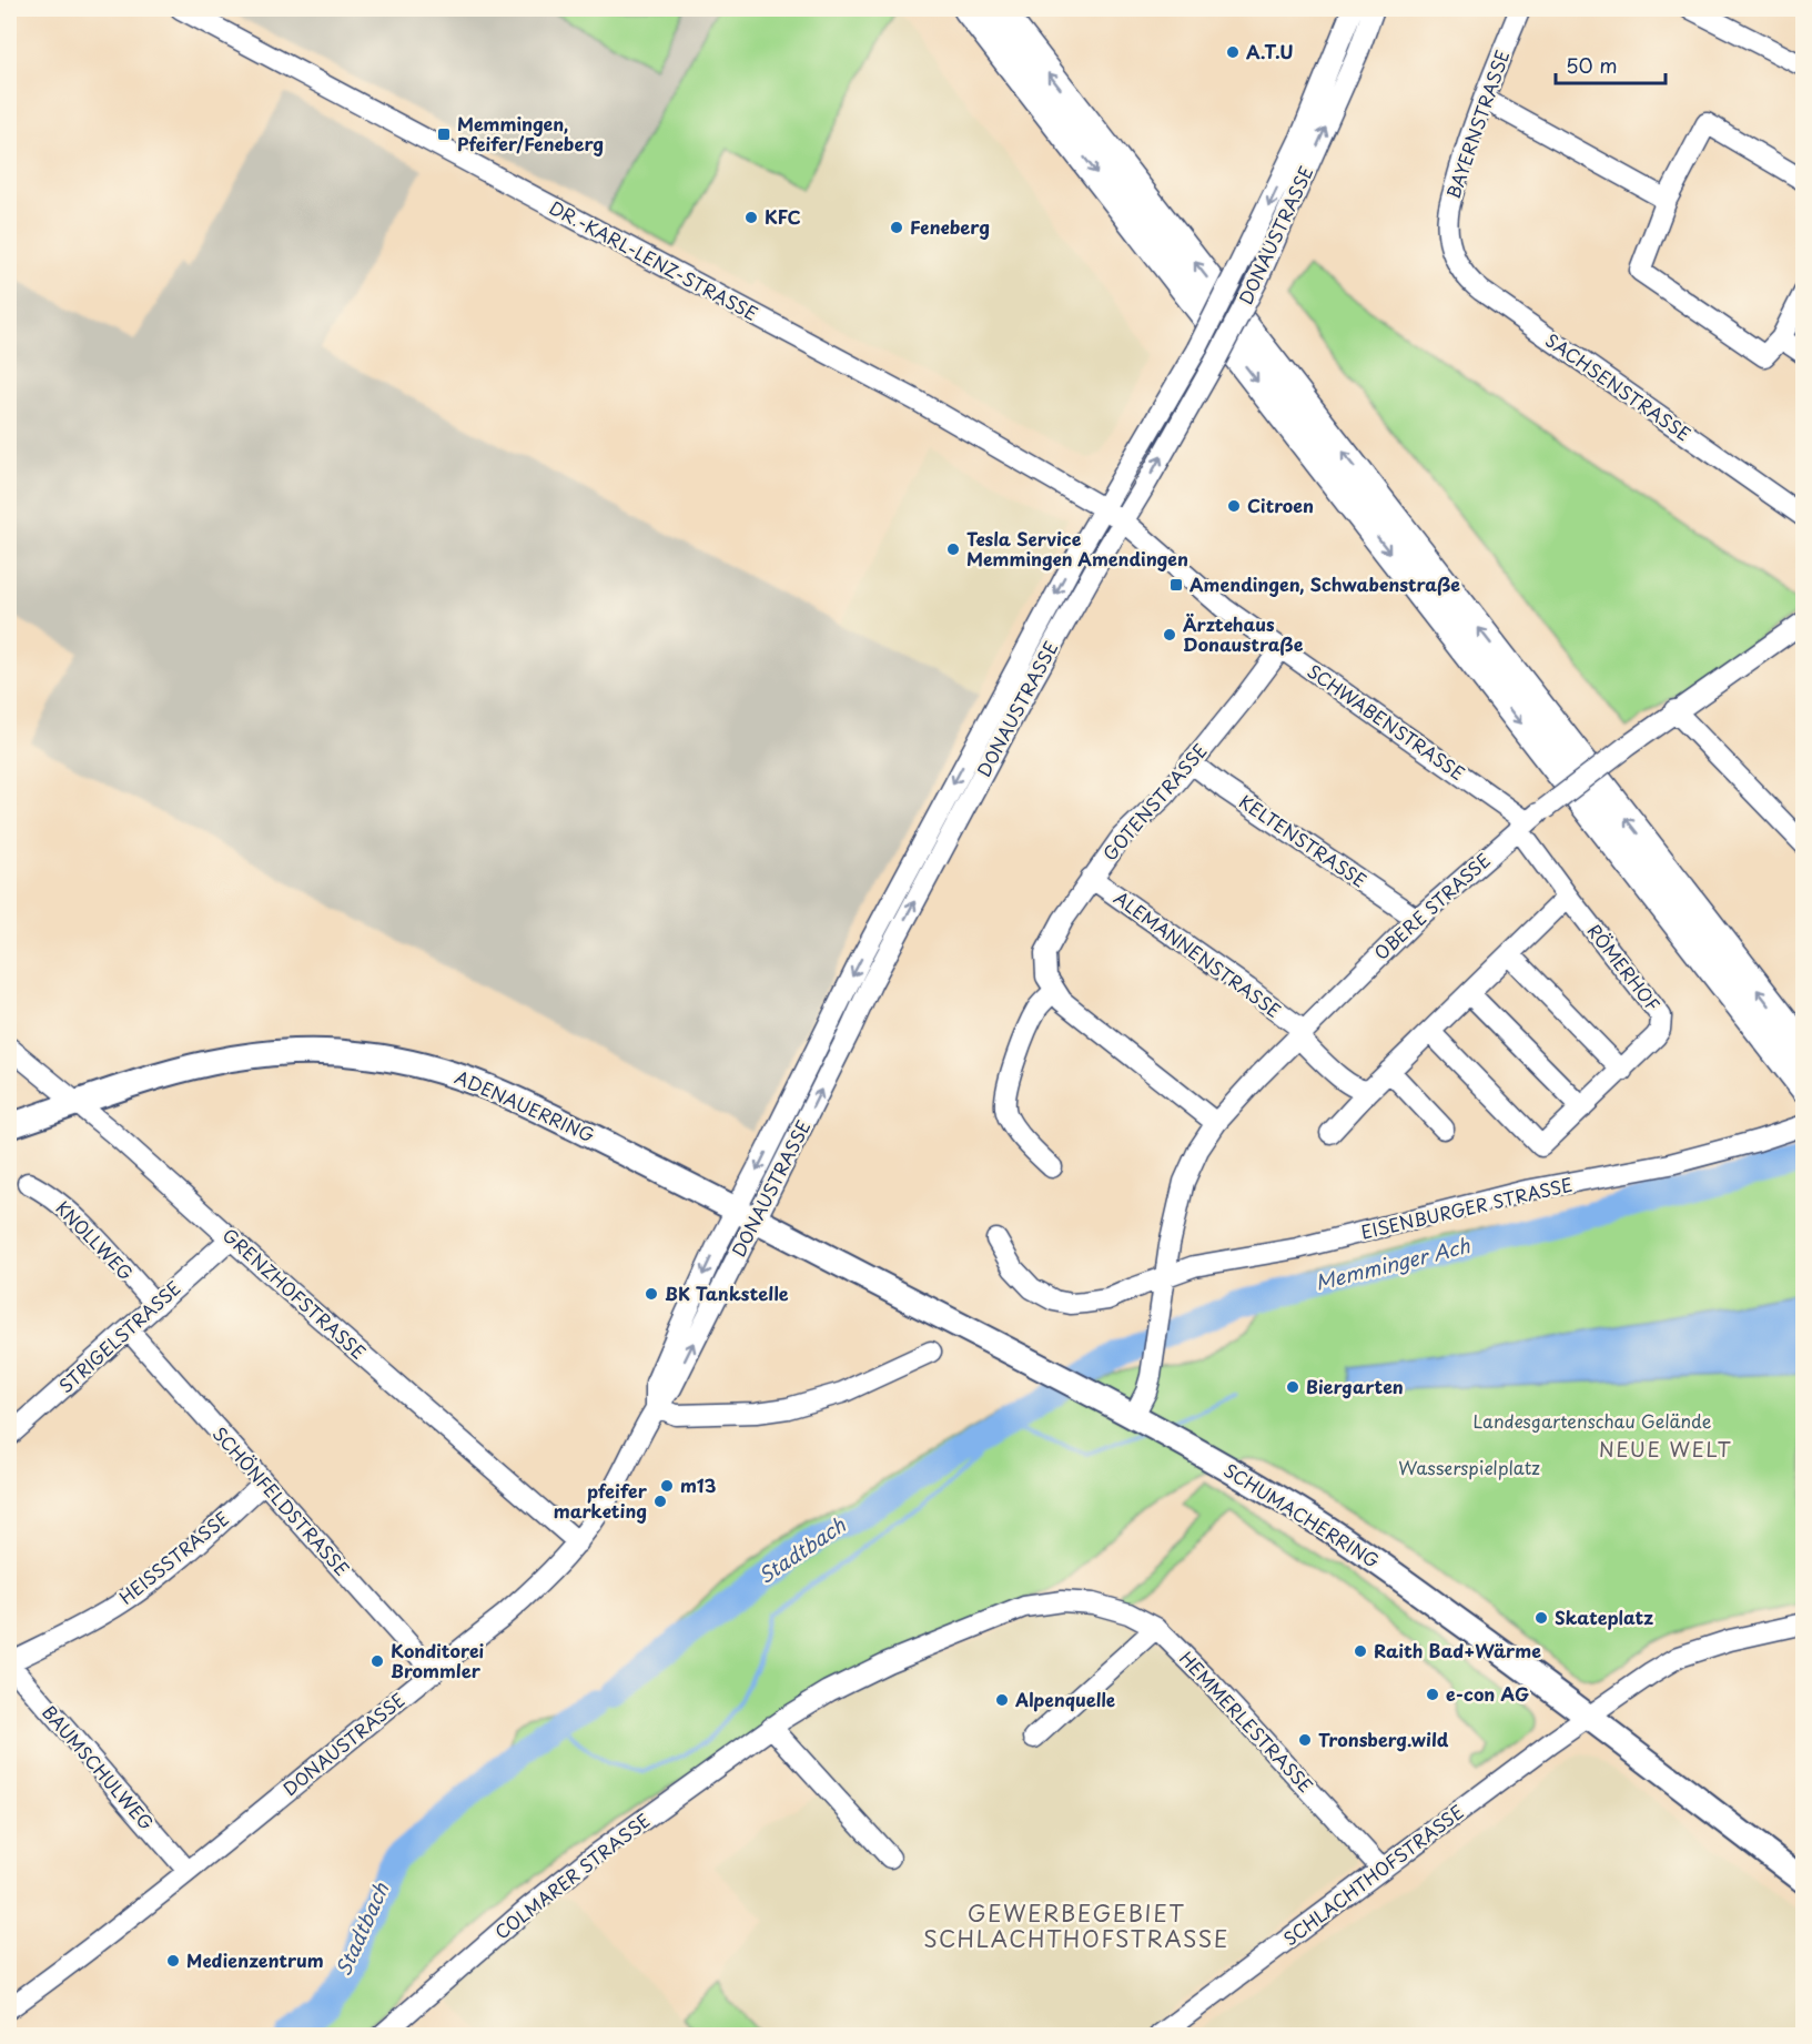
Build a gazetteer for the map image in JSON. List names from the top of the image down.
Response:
{
  "streets": {
    "main road": ["ADENAUERRING", "SCHUMACHERRING"],
    "street": [
      "BAYERNSTRASSE",
      "DONAUSTRASSE",
      "DR.-KARL-LENZ-STRASSE",
      "SACHSENSTRASSE",
      "SCHWABENSTRASSE",
      "GOTENSTRASSE",
      "KELTENSTRASSE",
      "OBERE STRASSE",
      "ALEMANNENSTRASSE",
      "RÖMERHOF",
      "EISENBURGER STRASSE",
      "KNOLLWEG",
      "GRENZHOFSTRASSE",
      "STRIGELSTRASSE",
      "SCHÖNFELDSTRASSE",
      "HEISSSTRASSE",
      "HEMMERLESTRASSE",
      "BAUMSCHULWEG",
      "SCHLACHTHOFSTRASSE",
      "COLMARER STRASSE"
    ]
  },
  "crossings": [
    ["BAYERNSTRASSE", "SACHSENSTRASSE"],
    ["DONAUSTRASSE", "DR.-KARL-LENZ-STRASSE"],
    ["DONAUSTRASSE", "SCHWABENSTRASSE"],
    ["DONAUSTRASSE", "ADENAUERRING"],
    ["DONAUSTRASSE", "GRENZHOFSTRASSE"],
    ["DONAUSTRASSE", "SCHÖNFELDSTRASSE"],
    ["DONAUSTRASSE", "SCHUMACHERRING"],
    ["DONAUSTRASSE", "BAUMSCHULWEG"],
    ["DR.-KARL-LENZ-STRASSE", "SCHWABENSTRASSE"],
    ["SCHWABENSTRASSE", "GOTENSTRASSE"],
    ["SCHWABENSTRASSE", "OBERE STRASSE"],
    ["SCHWABENSTRASSE", "RÖMERHOF"],
    ["GOTENSTRASSE", "KELTENSTRASSE"],
    ["GOTENSTRASSE", "ALEMANNENSTRASSE"],
    ["KELTENSTRASSE", "OBERE STRASSE"],
    ["OBERE STRASSE", "ALEMANNENSTRASSE"],
    ["OBERE STRASSE", "RÖMERHOF"],
    ["OBERE STRASSE", "EISENBURGER STRASSE"],
    ["OBERE STRASSE", "SCHUMACHERRING"],
    ["ADENAUERRING", "GRENZHOFSTRASSE"],
    ["ADENAUERRING", "SCHUMACHERRING"],
    ["KNOLLWEG", "STRIGELSTRASSE"],
    ["GRENZHOFSTRASSE", "STRIGELSTRASSE"],
    ["STRIGELSTRASSE", "SCHÖNFELDSTRASSE"],
    ["SCHÖNFELDSTRASSE", "HEISSSTRASSE"],
    ["SCHUMACHERRING", "SCHLACHTHOFSTRASSE"],
    ["HEISSSTRASSE", "BAUMSCHULWEG"],
    ["HEMMERLESTRASSE", "SCHLACHTHOFSTRASSE"],
    ["HEMMERLESTRASSE", "COLMARER STRASSE"]
  ],
  "districts": ["NEUE WELT", "GEWERBEGEBIET SCHLACHTHOFSTRASSE"],
  "water": ["Memminger Ach", "Stadtbach"],
  "parks": ["Landesgartenschau Gelände", "Wasserspielplatz"],
  "places": {
    "other": [
      "A.T.U",
      "KFC",
      "Feneberg",
      "Citroen",
      "Tesla Service Memmingen Amendingen",
      "Ärztehaus Donaustraße",
      "BK Tankstelle",
      "Biergarten",
      "m13",
      "pfeifer marketing",
      "Skateplatz",
      "Raith Bad+Wärme",
      "Konditorei Brommler",
      "e-con AG",
      "Alpenquelle",
      "Tronsberg.wild",
      "Medienzentrum"
    ],
    "transit": ["Memmingen, Pfeifer/Feneberg", "Amendingen, Schwabenstraße"]
  },
  "scale_bar": "50 m"
}
